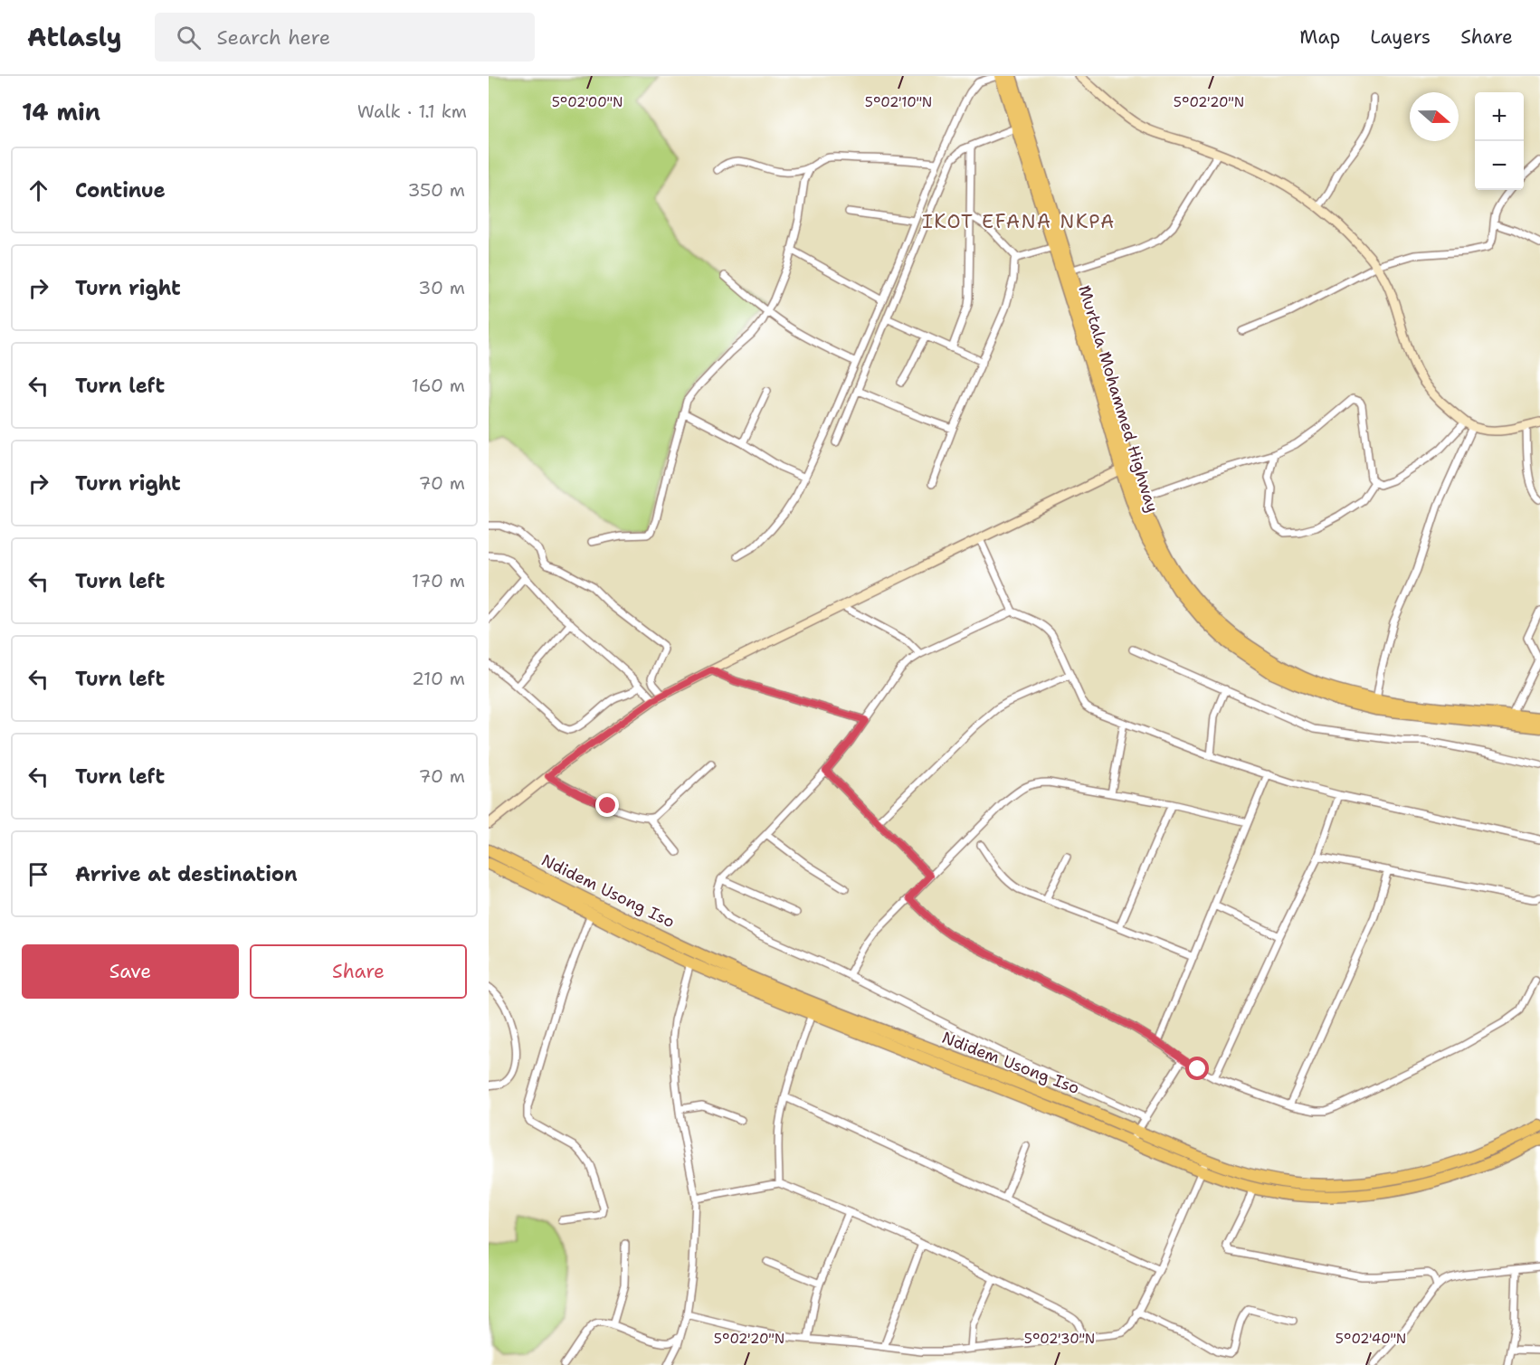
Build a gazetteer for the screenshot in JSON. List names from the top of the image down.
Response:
{
  "streets": {
    "highway": ["Murtala Mohammed Highway", "Ndidem Usong Iso"]
  },
  "districts": ["IKOT EFANA NKPA"],
  "north": "right",
  "page": {
    "header": "Atlasly",
    "search": "Search here",
    "nav": ["Map", "Layers", "Share"],
    "heading": ["14 min", "Walk · 1.1 km"],
    "map_buttons": ["+", "−"],
    "list": [
      ["Continue", "350 m"],
      ["Turn right", "30 m"],
      ["Turn left", "160 m"],
      ["Turn right", "70 m"],
      ["Turn left", "170 m"],
      ["Turn left", "210 m"],
      ["Turn left", "70 m"],
      "Arrive at destination"
    ],
    "buttons": ["Save", "Share"]
  },
  "coordinates": [
    "5°02'10\"N",
    "5°02'00\"N",
    "5°02'20\"N",
    "5°02'30\"N",
    "5°02'40\"N"
  ]
}
